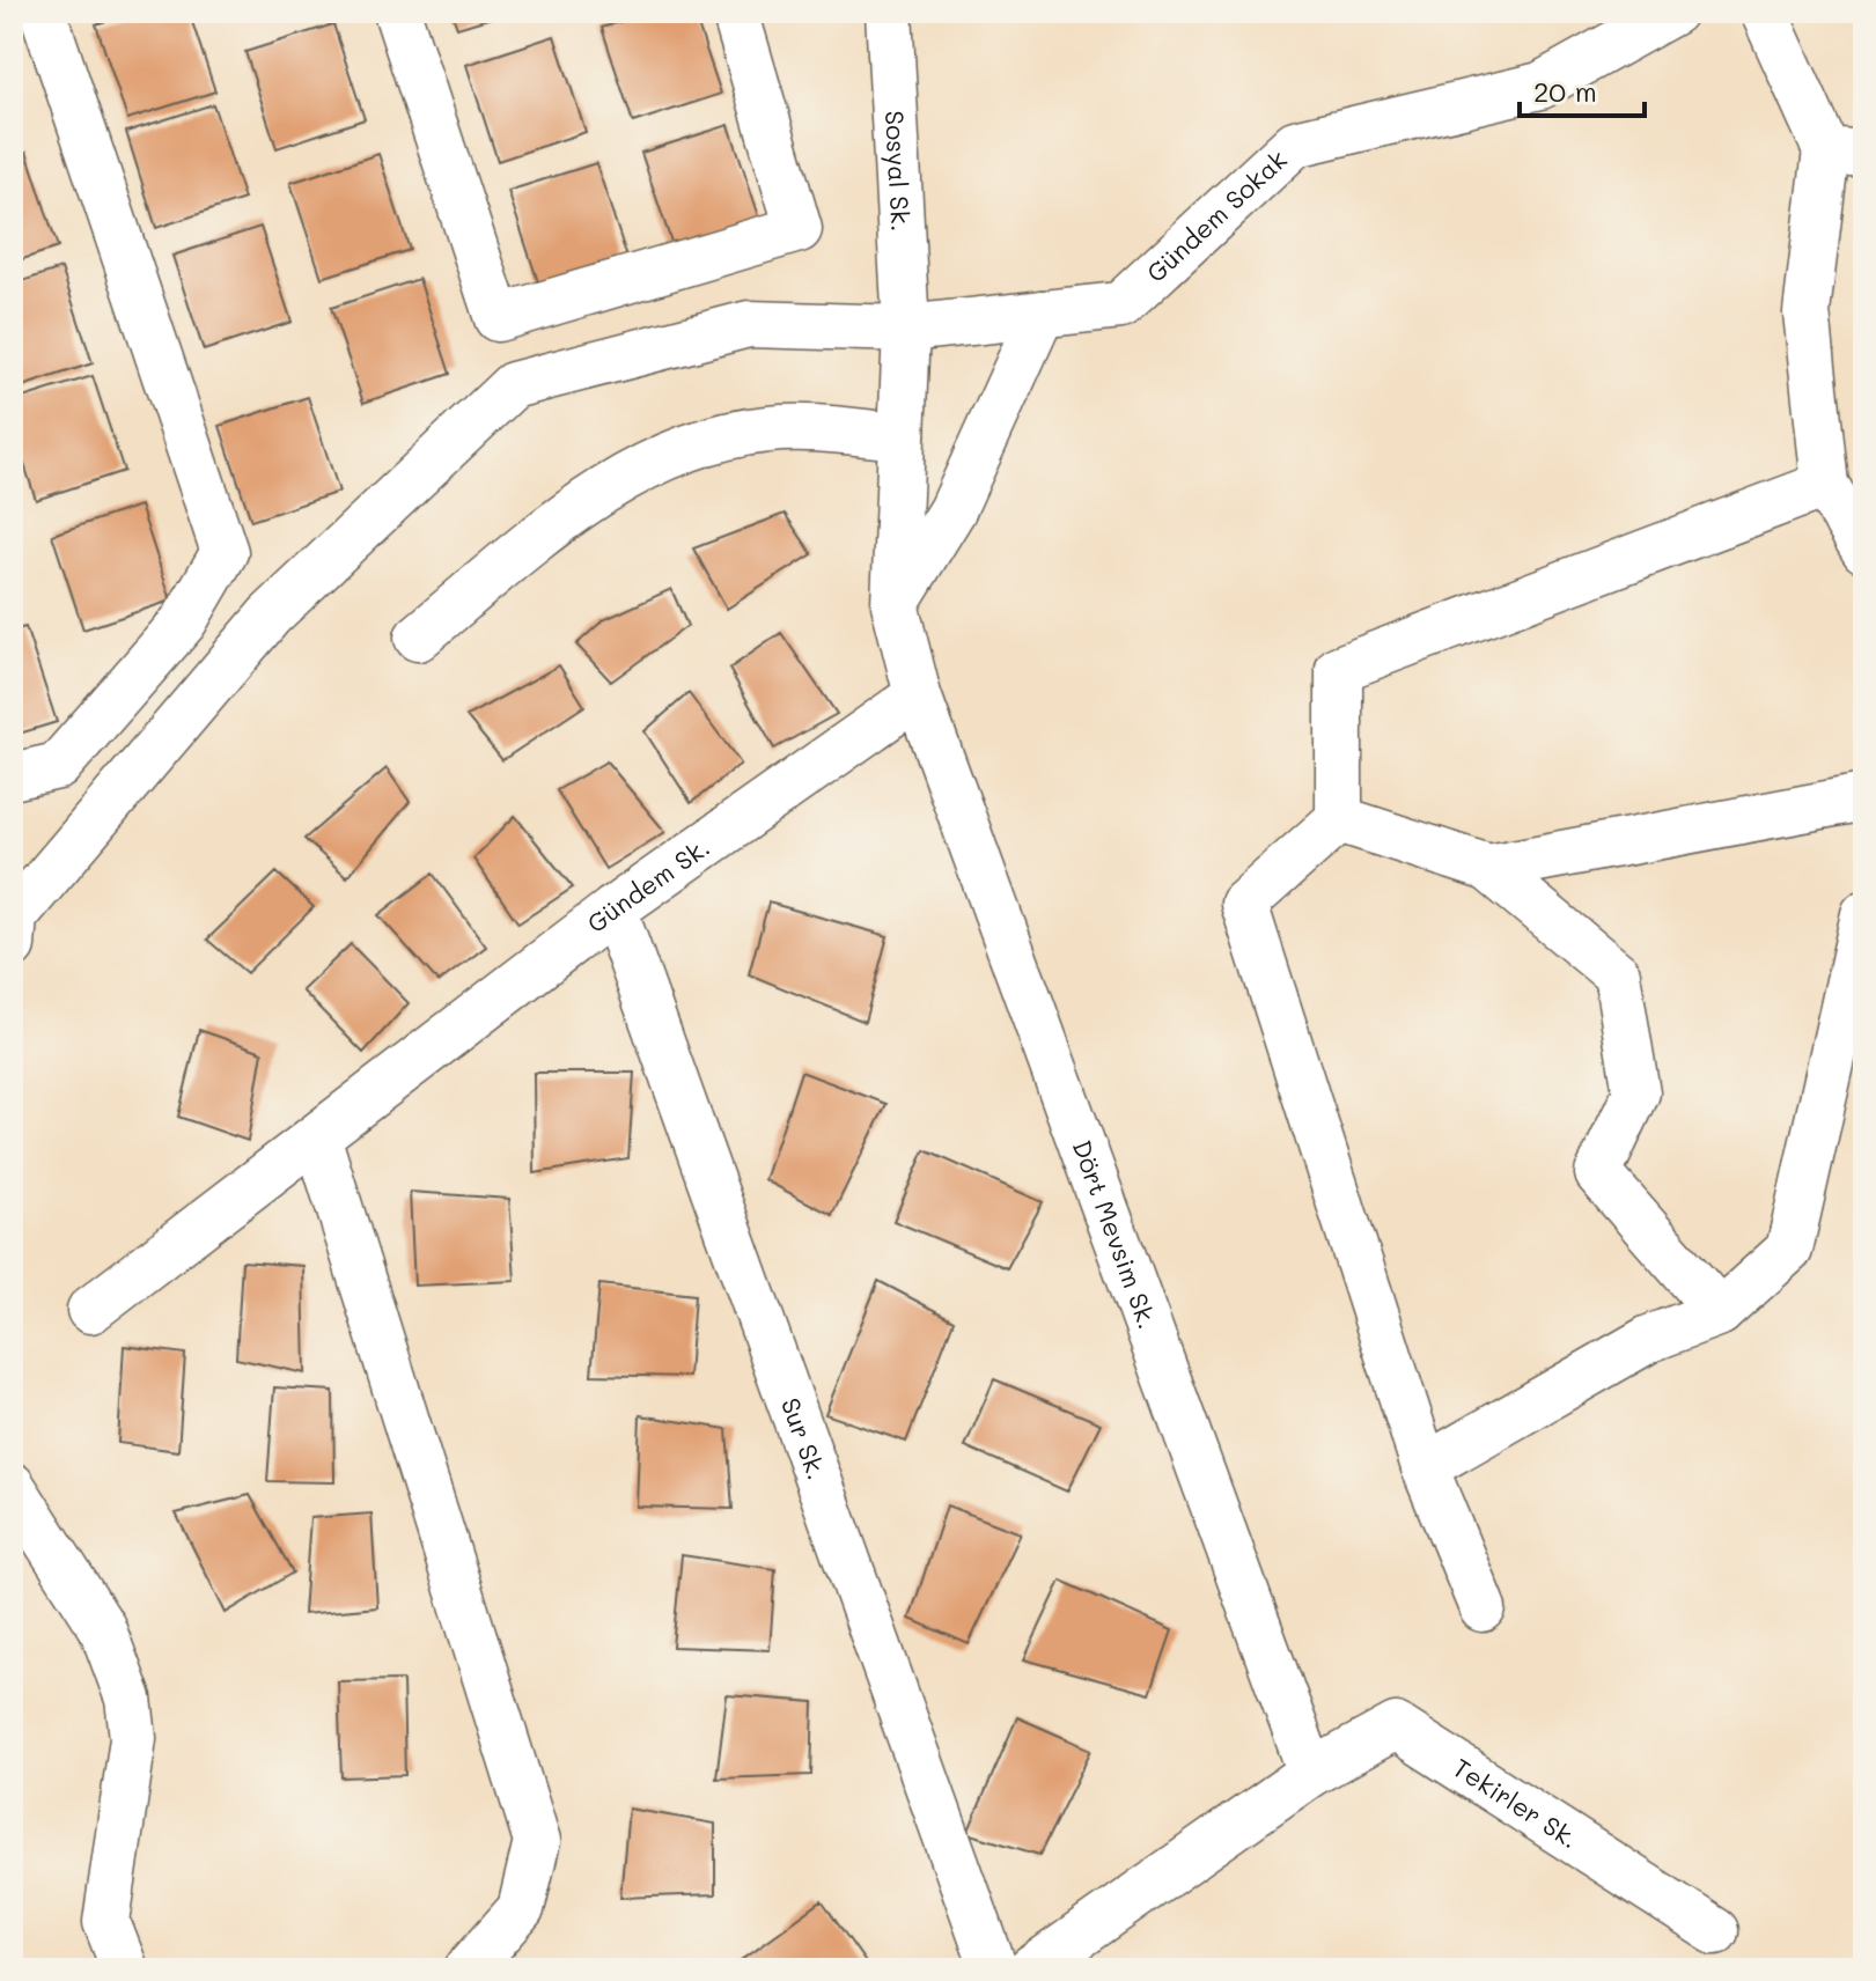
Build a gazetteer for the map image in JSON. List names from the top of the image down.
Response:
{
  "streets": {
    "street": [
      "Sosyal Sk.",
      "Gündem Sokak",
      "Gündem Sk.",
      "Dört Mevsim Sk.",
      "Sur Sk.",
      "Tekirler Sk."
    ]
  },
  "crossings": [
    ["Sosyal Sk.", "Gündem Sokak"],
    ["Gündem Sk.", "Dört Mevsim Sk."],
    ["Gündem Sk.", "Sur Sk."],
    ["Dört Mevsim Sk.", "Tekirler Sk."]
  ],
  "scale_bar": "20 m"
}
